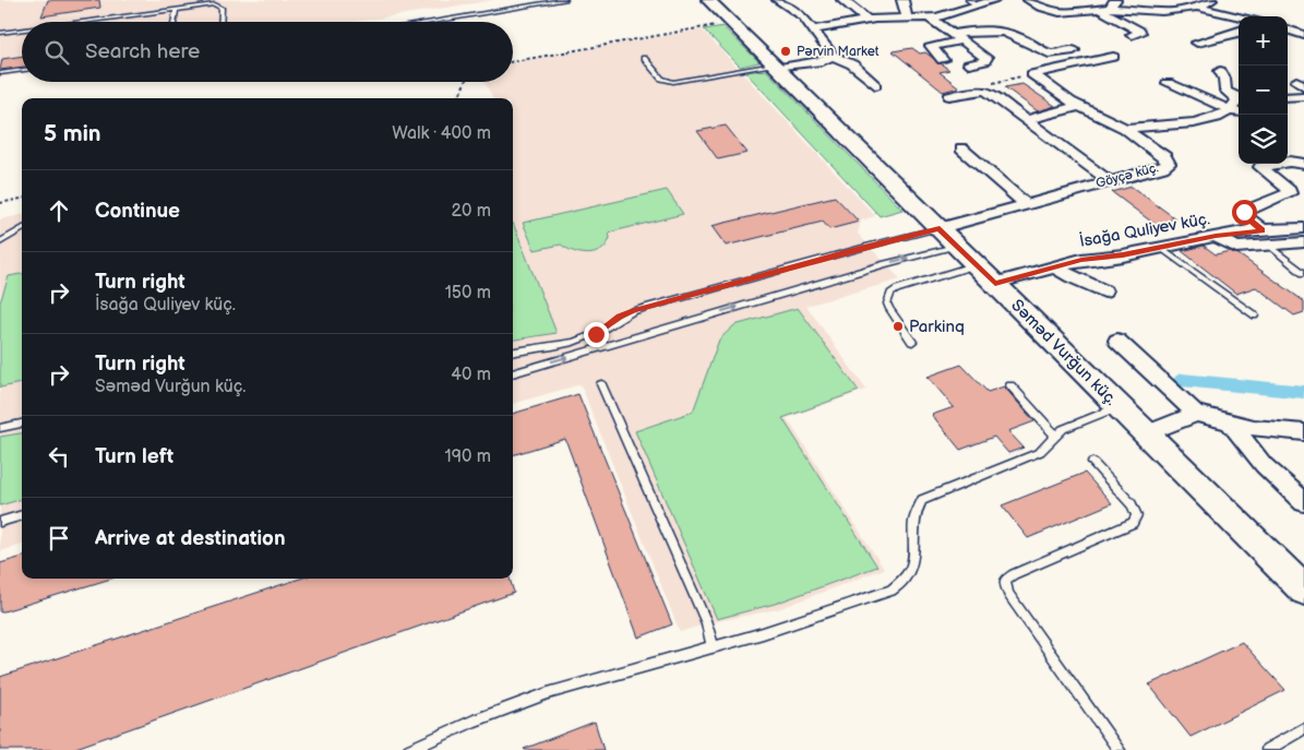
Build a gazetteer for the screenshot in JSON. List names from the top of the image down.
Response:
{
  "streets": {
    "main road": ["Səməd Vurğun küç."],
    "street": ["Göyçə küç.", "İsağa Quliyev küç."]
  },
  "crossings": [
    ["Göyçə küç.", "Səməd Vurğun küç."],
    ["İsağa Quliyev küç.", "Səməd Vurğun küç."]
  ],
  "places": ["Pərvin Market", "Parkinq"],
  "page": {
    "map_buttons": ["+", "−"],
    "search": "Search here",
    "heading": ["5 min", "Walk · 400 m"],
    "list": [
      ["Continue", "20 m"],
      ["Turn right", "İsağa Quliyev küç.", "150 m"],
      ["Turn right", "Səməd Vurğun küç.", "40 m"],
      ["Turn left", "190 m"],
      "Arrive at destination"
    ]
  }
}
